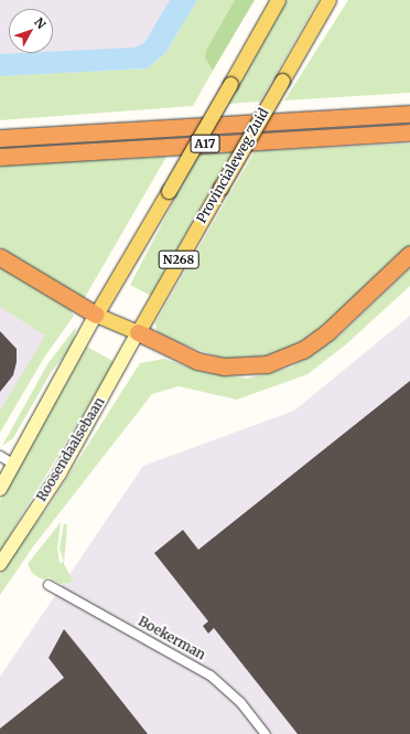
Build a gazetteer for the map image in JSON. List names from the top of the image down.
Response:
{
  "streets": {
    "highway": ["A17"],
    "main road": ["Provincialeweg Zuid", "N268"],
    "street": ["Roosendaalsebaan", "Boekerman"]
  },
  "crossings": [
    ["Provincialeweg Zuid", "Roosendaalsebaan"]
  ],
  "north": "top right"
}
